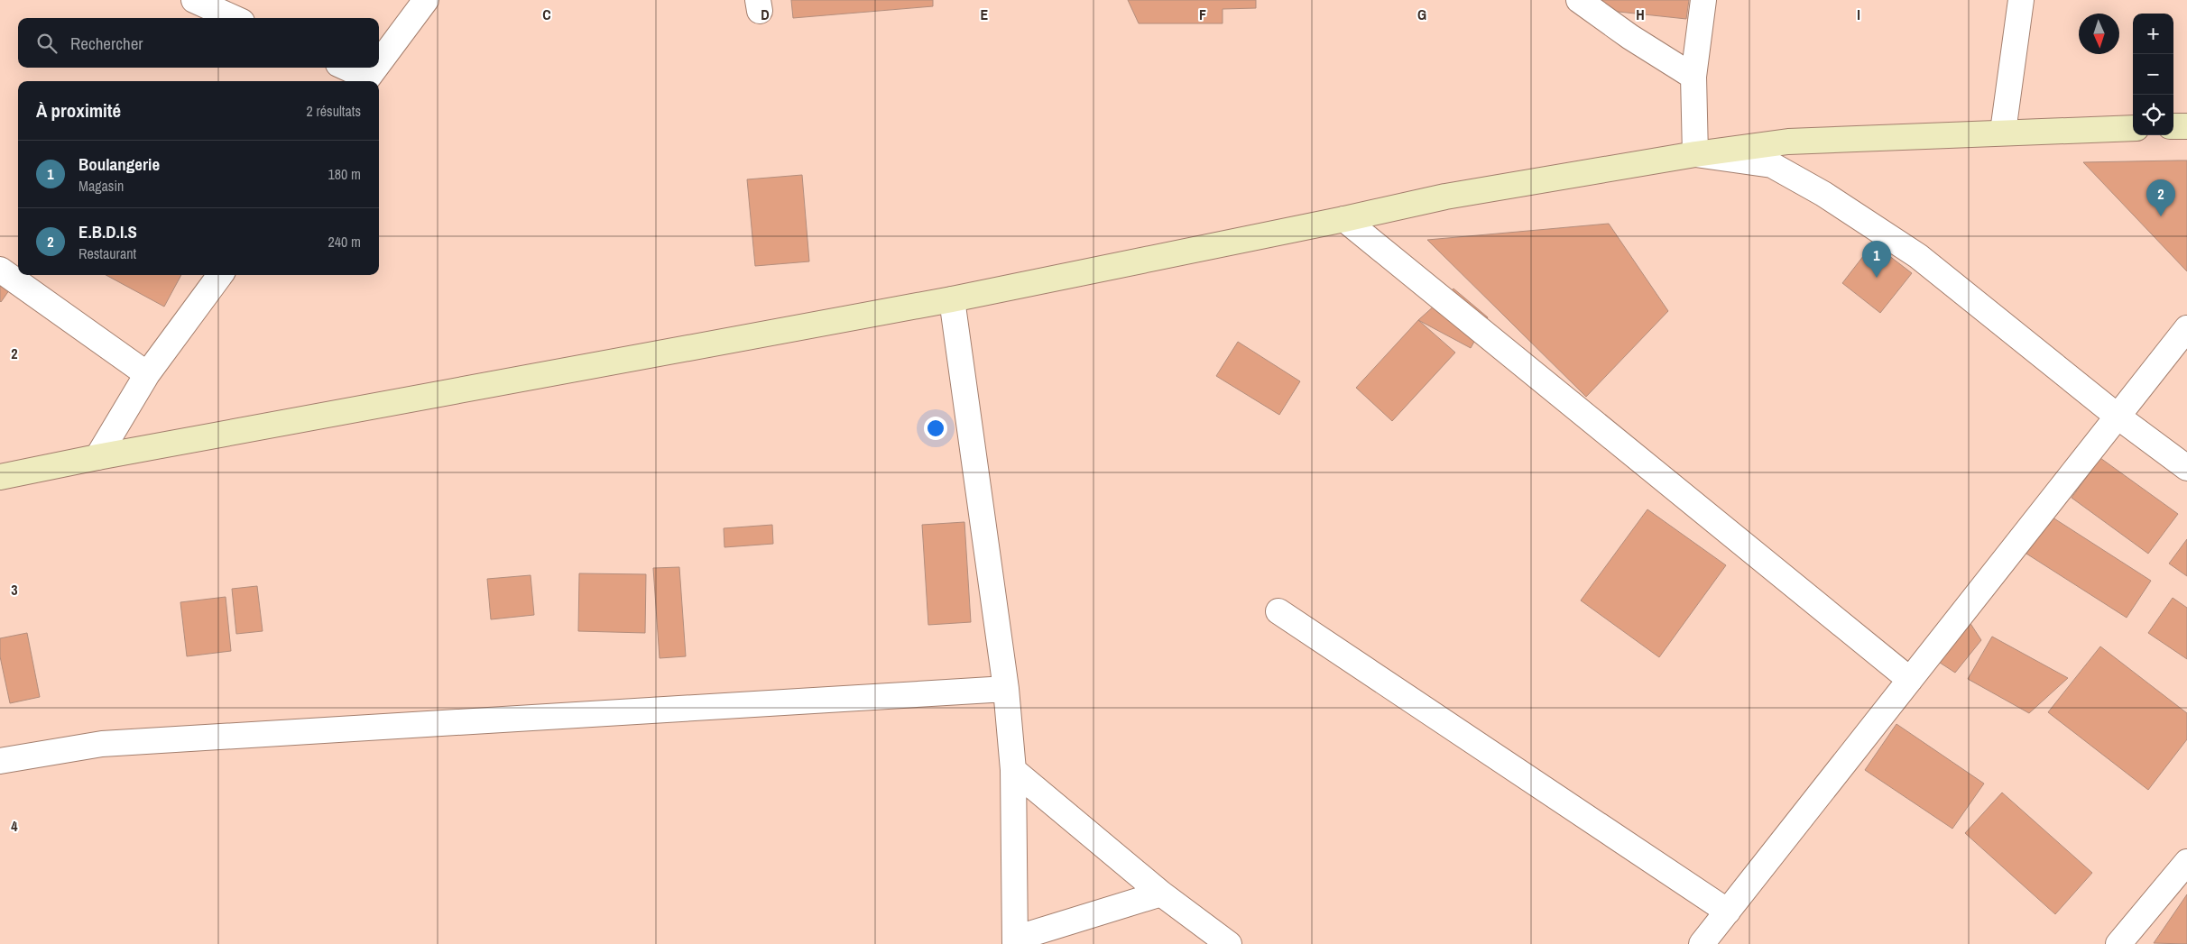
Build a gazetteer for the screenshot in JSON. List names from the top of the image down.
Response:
{
  "north": "bottom",
  "page": {
    "map_buttons": ["+", "−"],
    "search": "Rechercher",
    "heading": ["À proximité", "2 résultats"],
    "list": [
      {
        "mark": "1",
        "name": "Boulangerie",
        "note": "Magasin",
        "value": "180 m"
      },
      {
        "mark": "2",
        "name": "E.B.D.I.S",
        "note": "Restaurant",
        "value": "240 m"
      }
    ],
    "pins": ["2", "1"]
  },
  "grid": {
    "columns": [
      "C",
      "D",
      "E",
      "F",
      "G",
      "H",
      "I"
    ],
    "rows": ["2", "3", "4"]
  }
}
